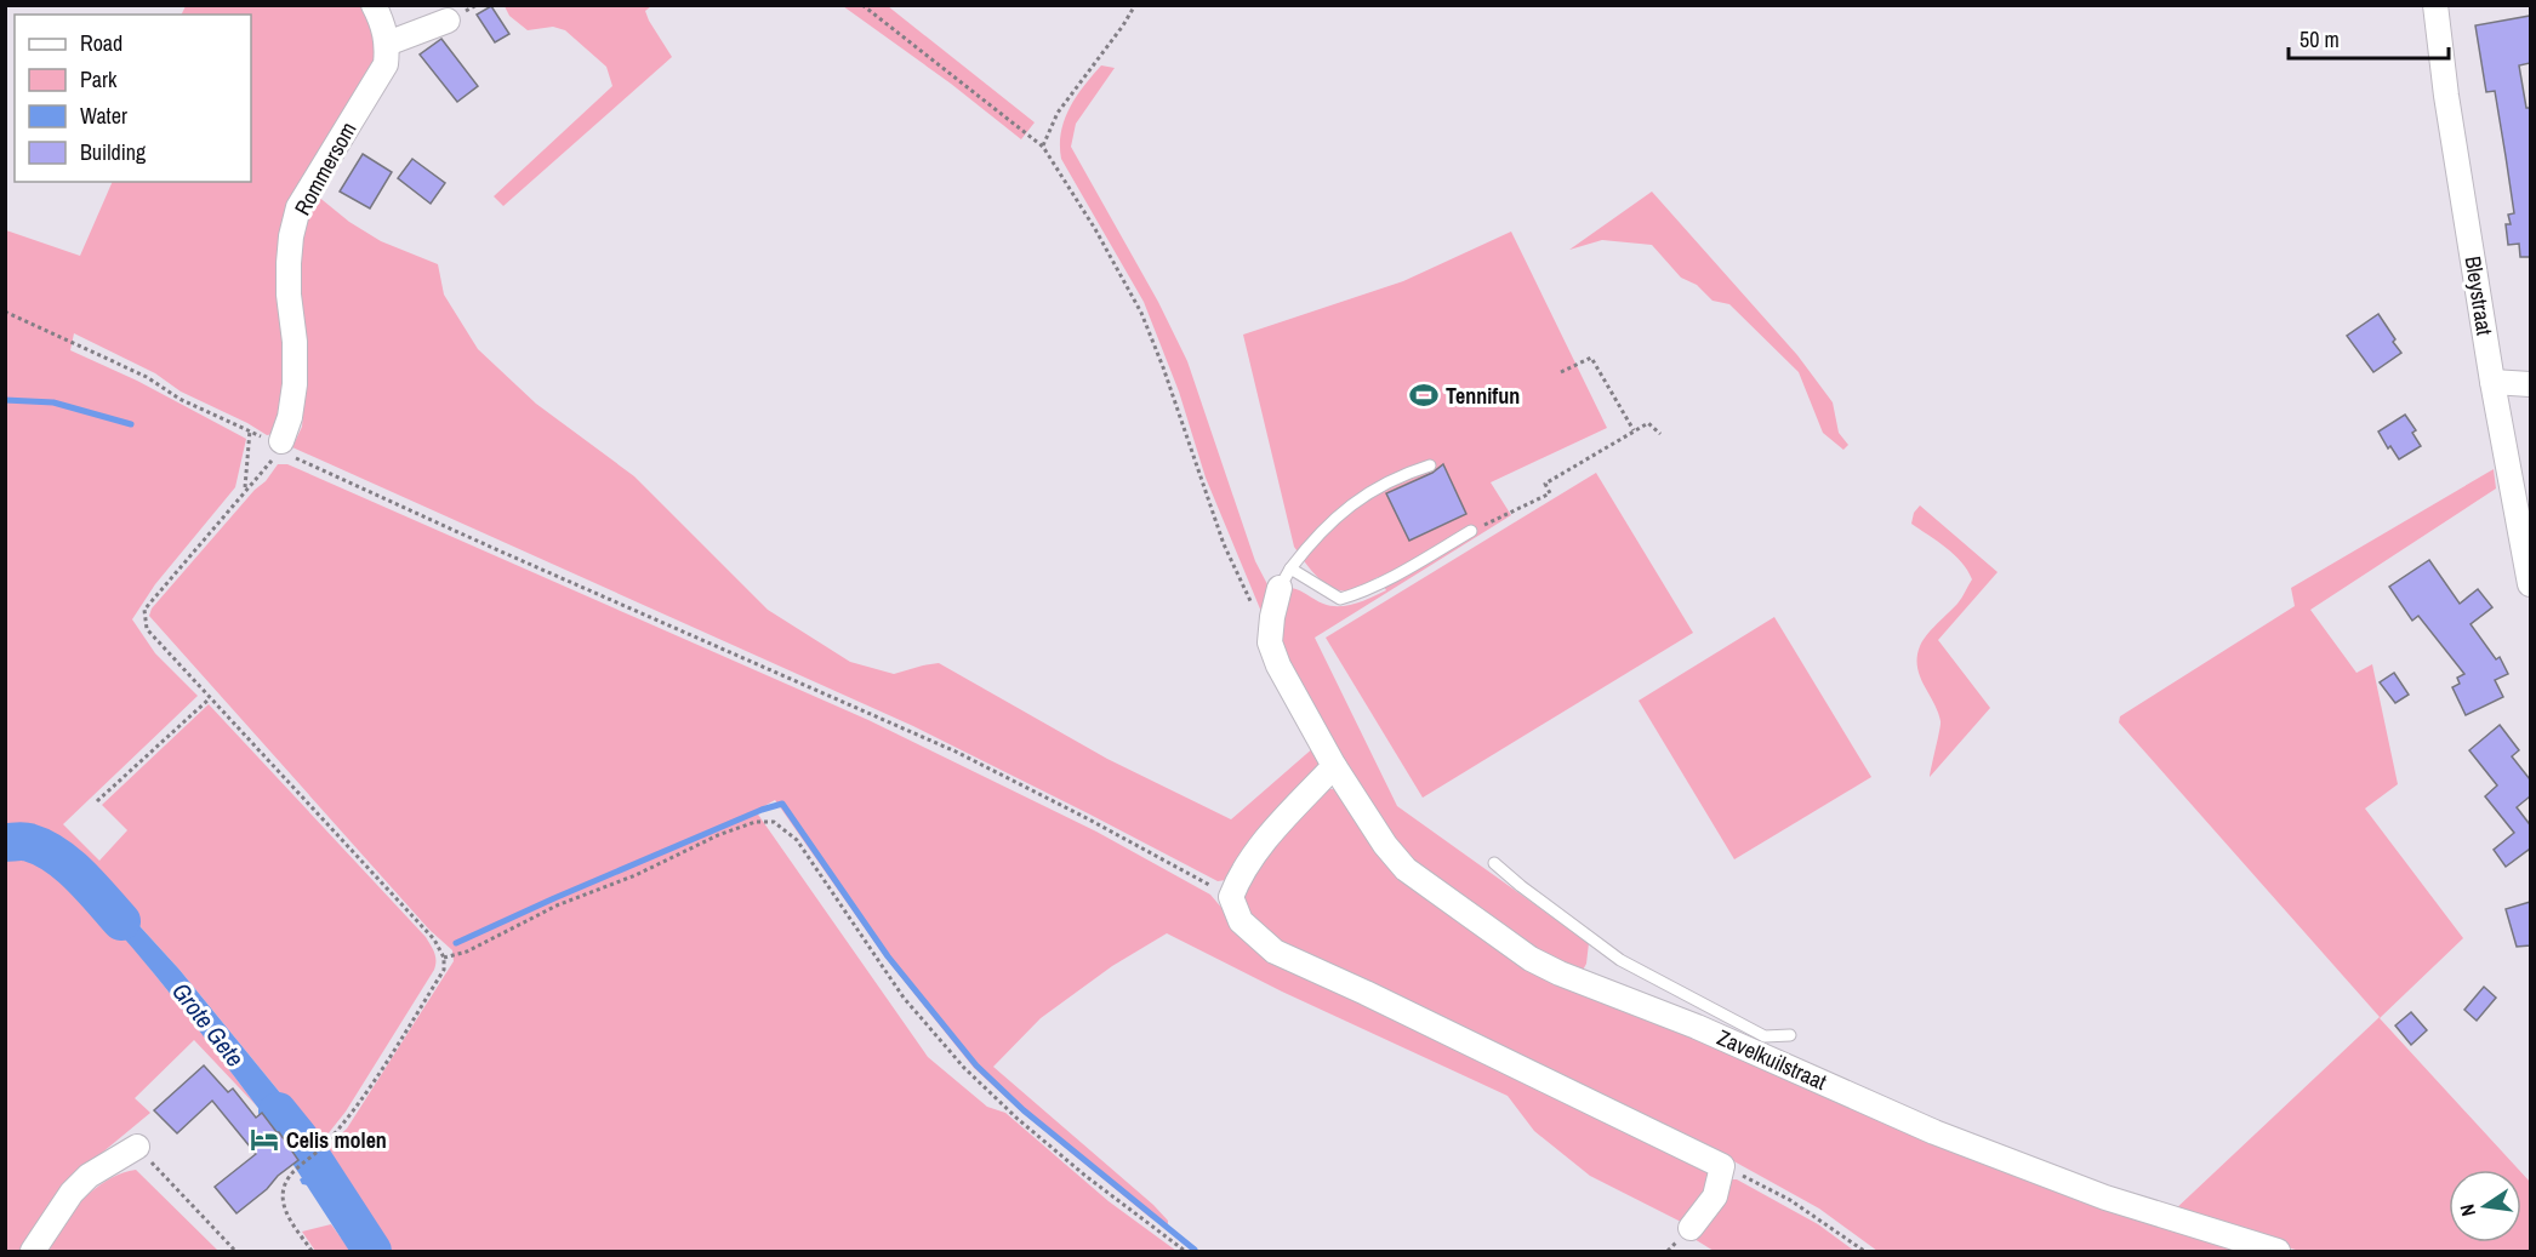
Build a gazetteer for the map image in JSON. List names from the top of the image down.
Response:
{
  "streets": {
    "street": ["Rommersom", "Bleystraat", "Zavelkuilstraat"]
  },
  "water": ["Grote Gete"],
  "places": {
    "sports": ["Tennifun"],
    "hotel": ["Celis molen"]
  },
  "legend": [
    "Road",
    "Park",
    "Water",
    "Building"
  ],
  "scale_bar": "50 m",
  "north": "left"
}
